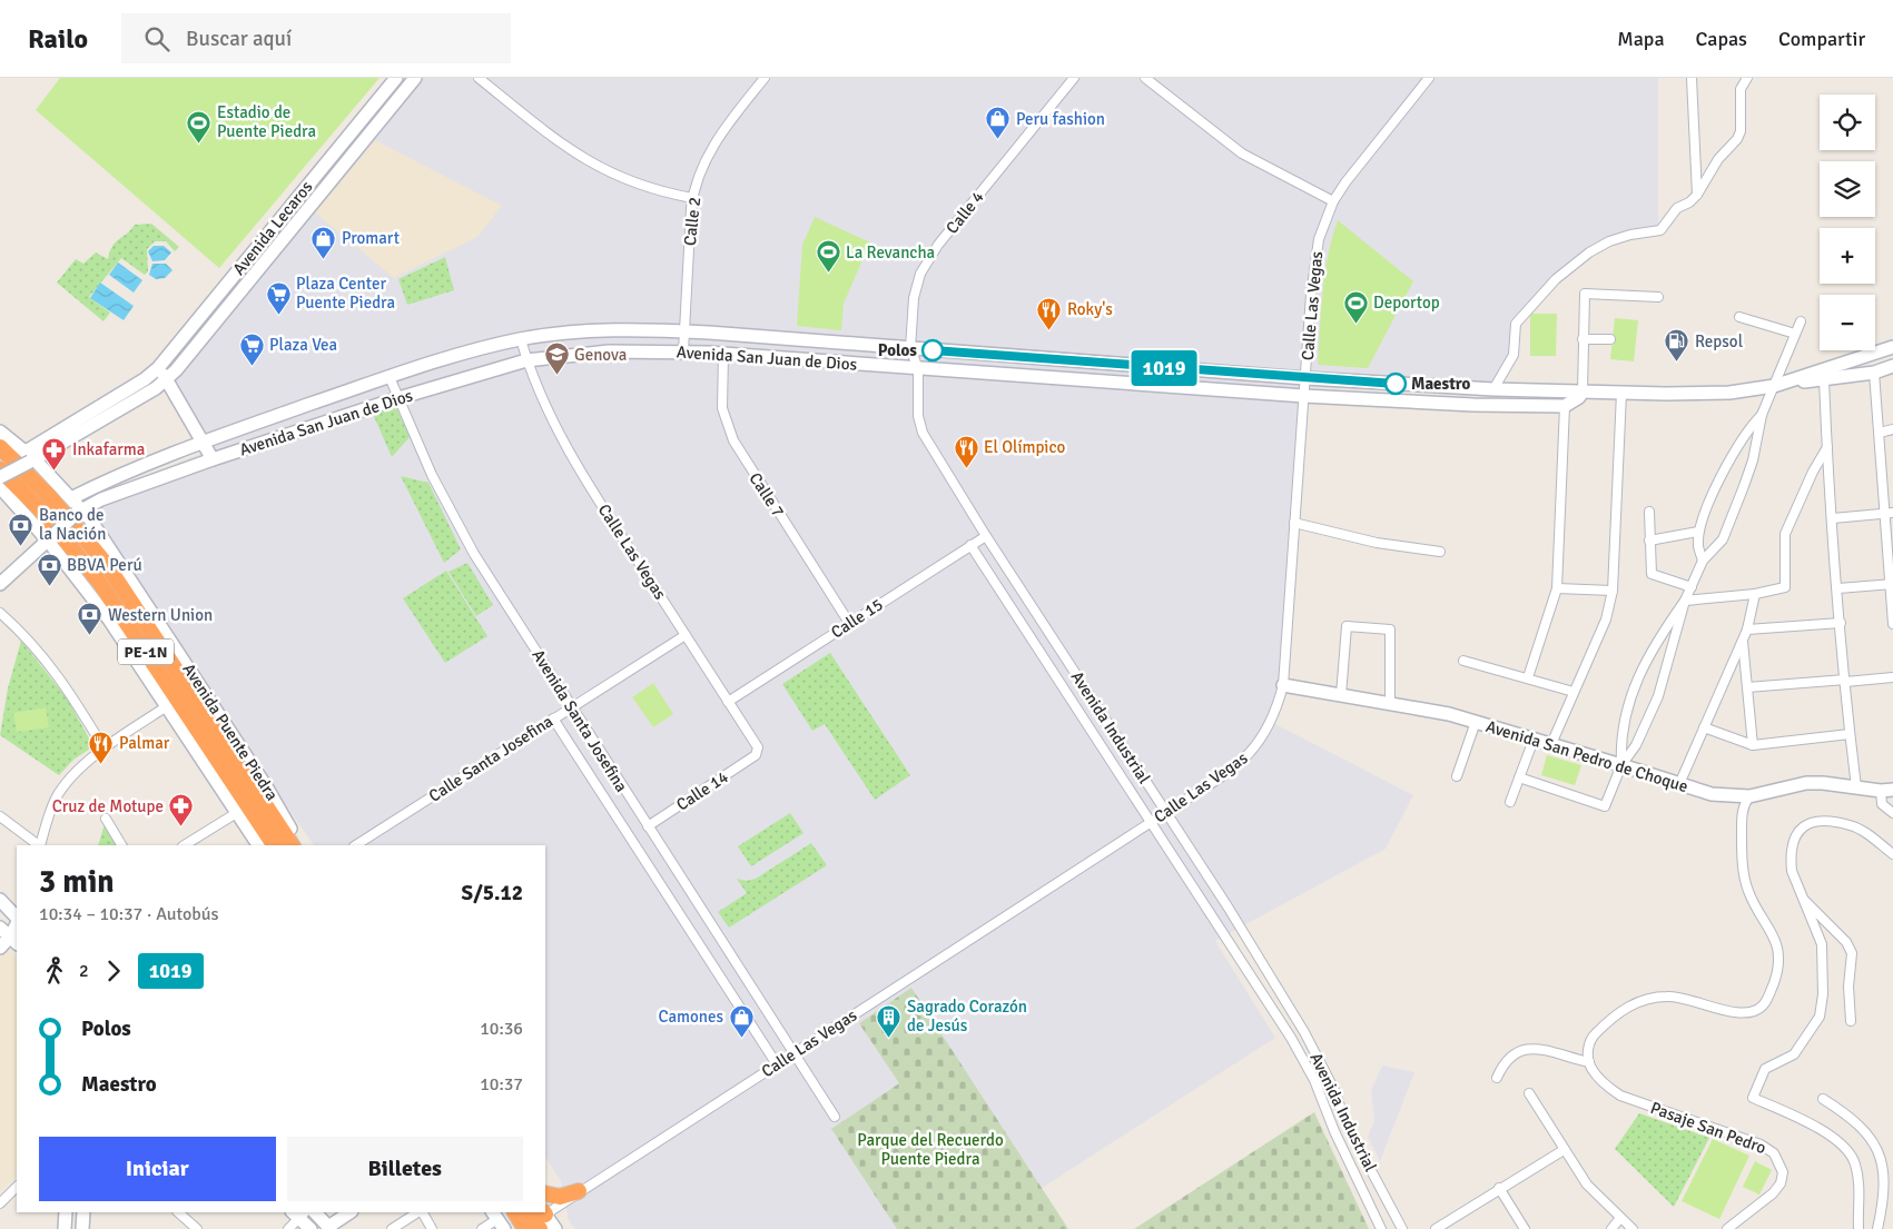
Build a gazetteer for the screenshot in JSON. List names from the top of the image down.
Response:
{
  "streets": {
    "highway": ["PE-1N"],
    "main road": [
      "Avenida Lecaros",
      "Avenida San Juan de Dios",
      "Avenida Puente Piedra",
      "Avenida San Pedro de Choque"
    ],
    "street": [
      "Calle 4",
      "Calle 2",
      "Calle Las Vegas",
      "Calle 7",
      "Calle 15",
      "Avenida Santa Josefina",
      "Avenida Industrial",
      "Calle Santa Josefina",
      "Calle 14",
      "Pasaje San Pedro"
    ]
  },
  "crossings": [
    ["Calle 4", "Avenida San Juan de Dios"],
    ["Calle 4", "Avenida Industrial"],
    ["Calle 2", "Avenida San Juan de Dios"],
    ["Avenida Lecaros", "Avenida Puente Piedra"],
    ["Calle Las Vegas", "Avenida San Juan de Dios"],
    ["Calle Las Vegas", "Calle 15"],
    ["Calle Las Vegas", "Avenida Santa Josefina"],
    ["Calle Las Vegas", "Avenida Industrial"],
    ["Calle Las Vegas", "Avenida San Pedro de Choque"],
    ["Calle Las Vegas", "Calle Santa Josefina"],
    ["Calle Las Vegas", "Calle 14"],
    ["Avenida San Juan de Dios", "Calle 7"],
    ["Avenida San Juan de Dios", "Avenida Santa Josefina"],
    ["Avenida San Juan de Dios", "Avenida Industrial"],
    ["Avenida San Juan de Dios", "Avenida Puente Piedra"],
    ["Calle 7", "Calle 15"],
    ["Calle 15", "Avenida Industrial"],
    ["Avenida Santa Josefina", "Calle Santa Josefina"],
    ["Avenida Santa Josefina", "Calle 14"]
  ],
  "parks": ["Parque del Recuerdo Puente Piedra"],
  "places": {
    "shop": ["Peru fashion", "Promart", "Camones"],
    "sports": ["Estadio de Puente Piedra", "La Revancha", "Deportop"],
    "supermarket": ["Plaza Center Puente Piedra", "Plaza Vea"],
    "restaurant": ["Roky's", "El Olímpico", "Palmar"],
    "other": ["Polos", "Maestro"],
    "fuel station": ["Repsol"],
    "school or university": ["Genova"],
    "pharmacy": ["Inkafarma", "Cruz de Motupe"],
    "bank": ["Banco de la Nación", "BBVA Perú", "Western Union"],
    "building": ["Sagrado Corazón de Jesús"]
  },
  "lines": ["bus line 1019"],
  "page": {
    "header": "Railo",
    "search": "Buscar aquí",
    "nav": ["Mapa", "Capas", "Compartir"],
    "on_map": "1019",
    "map_buttons": ["+", "−"],
    "heading": ["3 min", "10:34 – 10:37 · Autobús", "S/5.12"],
    "legs": ["2", "1019"],
    "list": [
      {
        "name": "Polos",
        "value": "10:36"
      },
      {
        "name": "Maestro",
        "value": "10:37"
      }
    ],
    "buttons": ["Iniciar", "Billetes"]
  }
}
